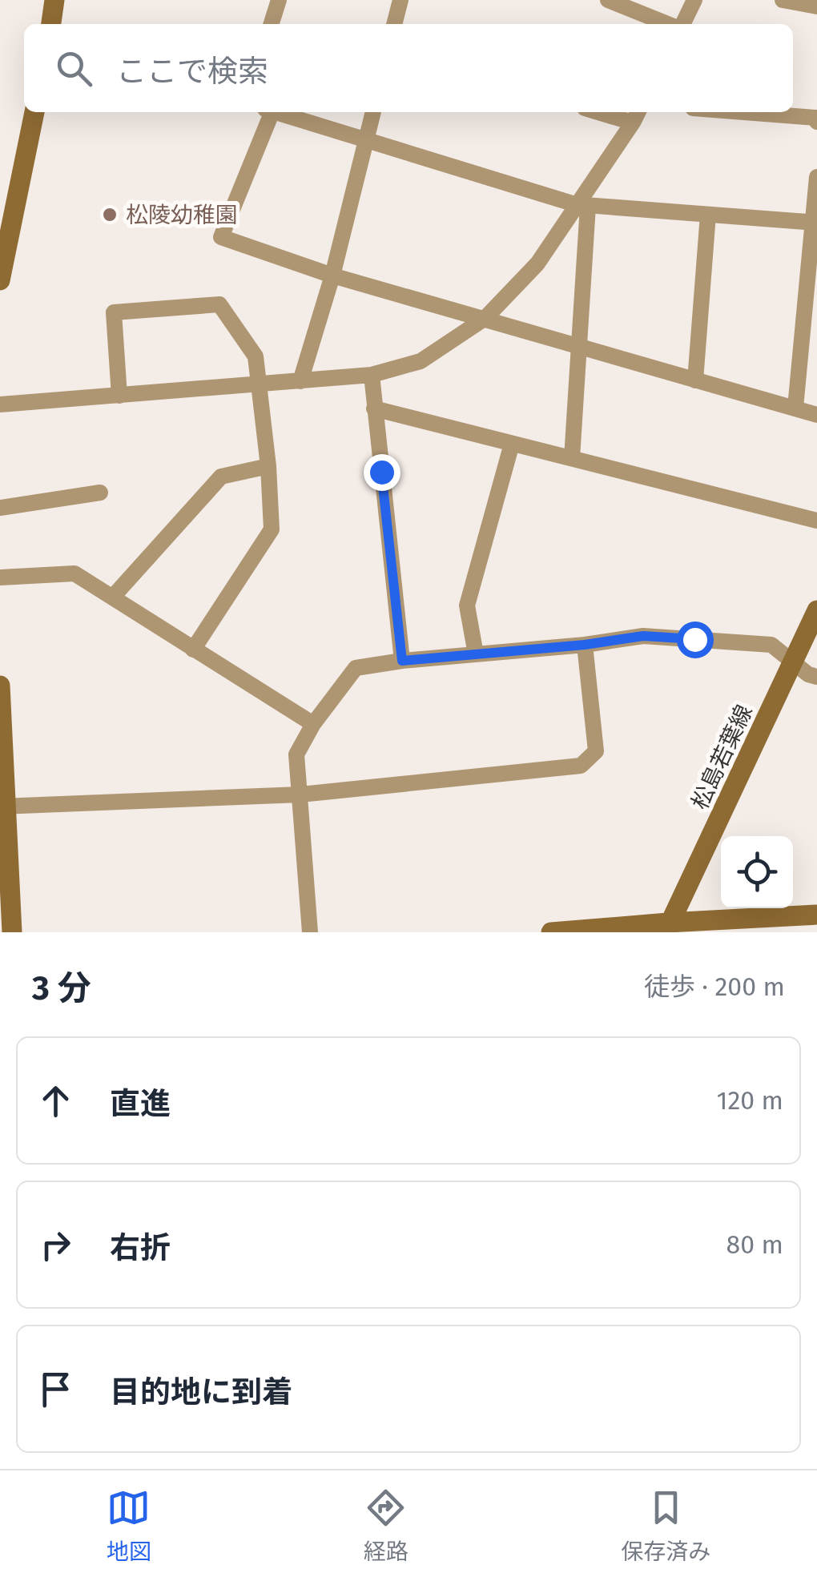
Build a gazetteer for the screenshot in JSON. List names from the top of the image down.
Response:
{
  "streets": {
    "street": ["松島若葉線"]
  },
  "places": ["松陵幼稚園"],
  "page": {
    "search": "ここで検索",
    "heading": ["3 分", "徒歩 · 200 m"],
    "list": [
      ["直進", "120 m"],
      ["右折", "80 m"],
      "目的地に到着"
    ],
    "nav": ["地図", "経路", "保存済み"]
  }
}
